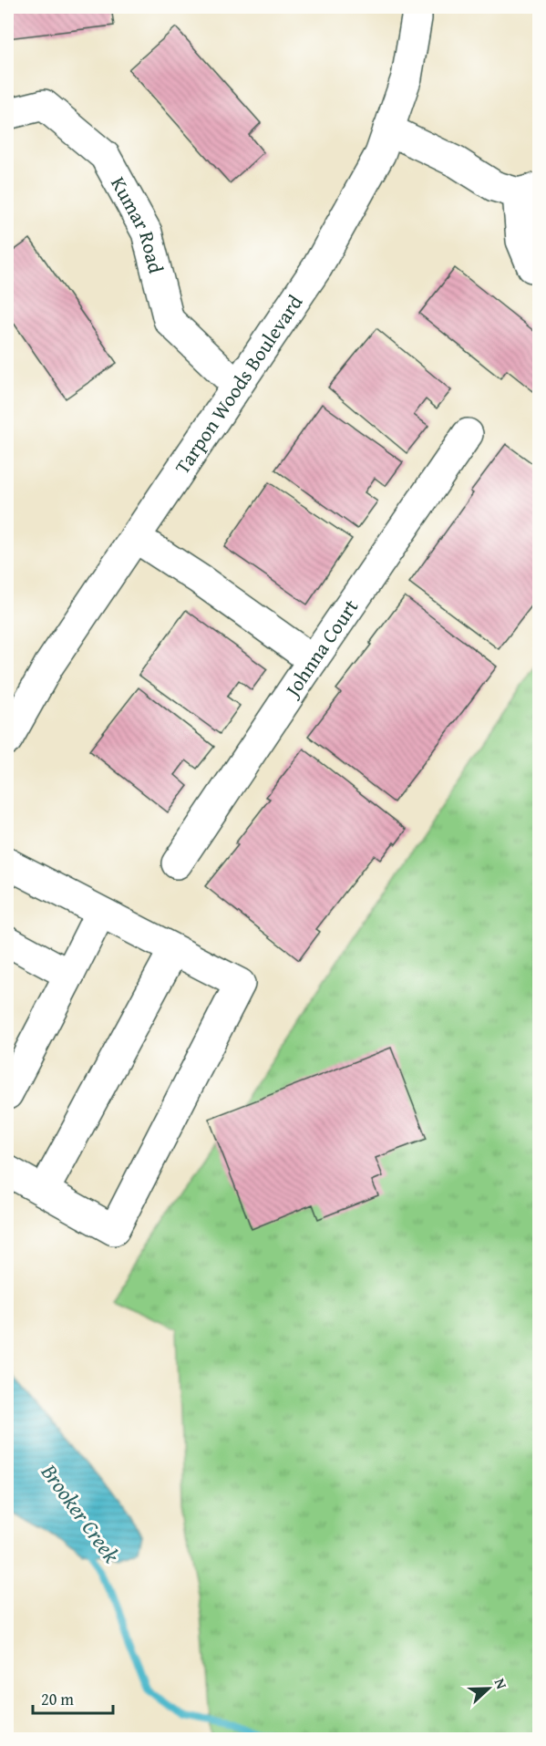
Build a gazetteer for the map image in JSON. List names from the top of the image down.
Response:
{
  "streets": {
    "street": ["Kumar Road", "Tarpon Woods Boulevard", "Johnna Court"]
  },
  "crossings": [
    ["Kumar Road", "Tarpon Woods Boulevard"]
  ],
  "water": ["Brooker Creek"],
  "scale_bar": "20 m",
  "north": "right"
}
